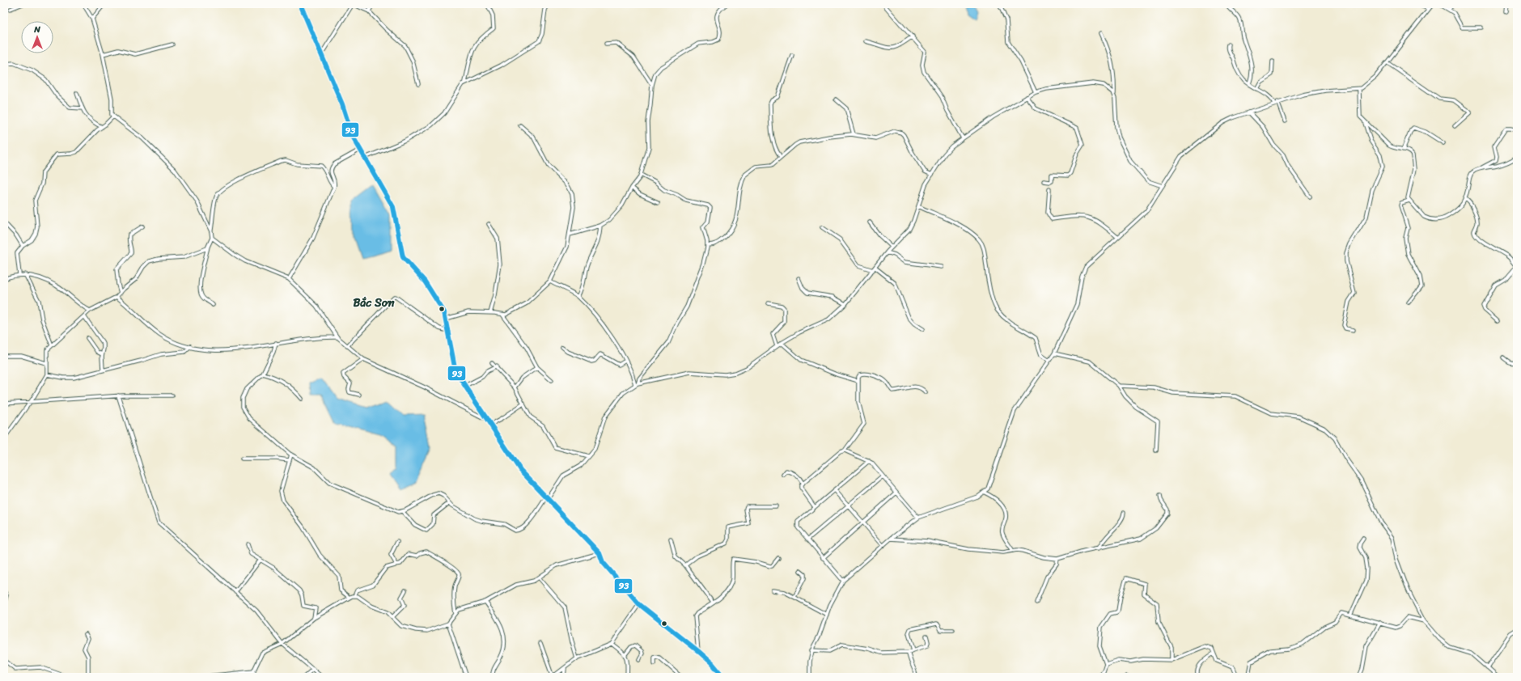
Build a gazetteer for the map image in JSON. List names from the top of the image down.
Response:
{
  "districts": ["Bắc Sơn"],
  "lines": ["transit line 93"],
  "north": "top"
}
